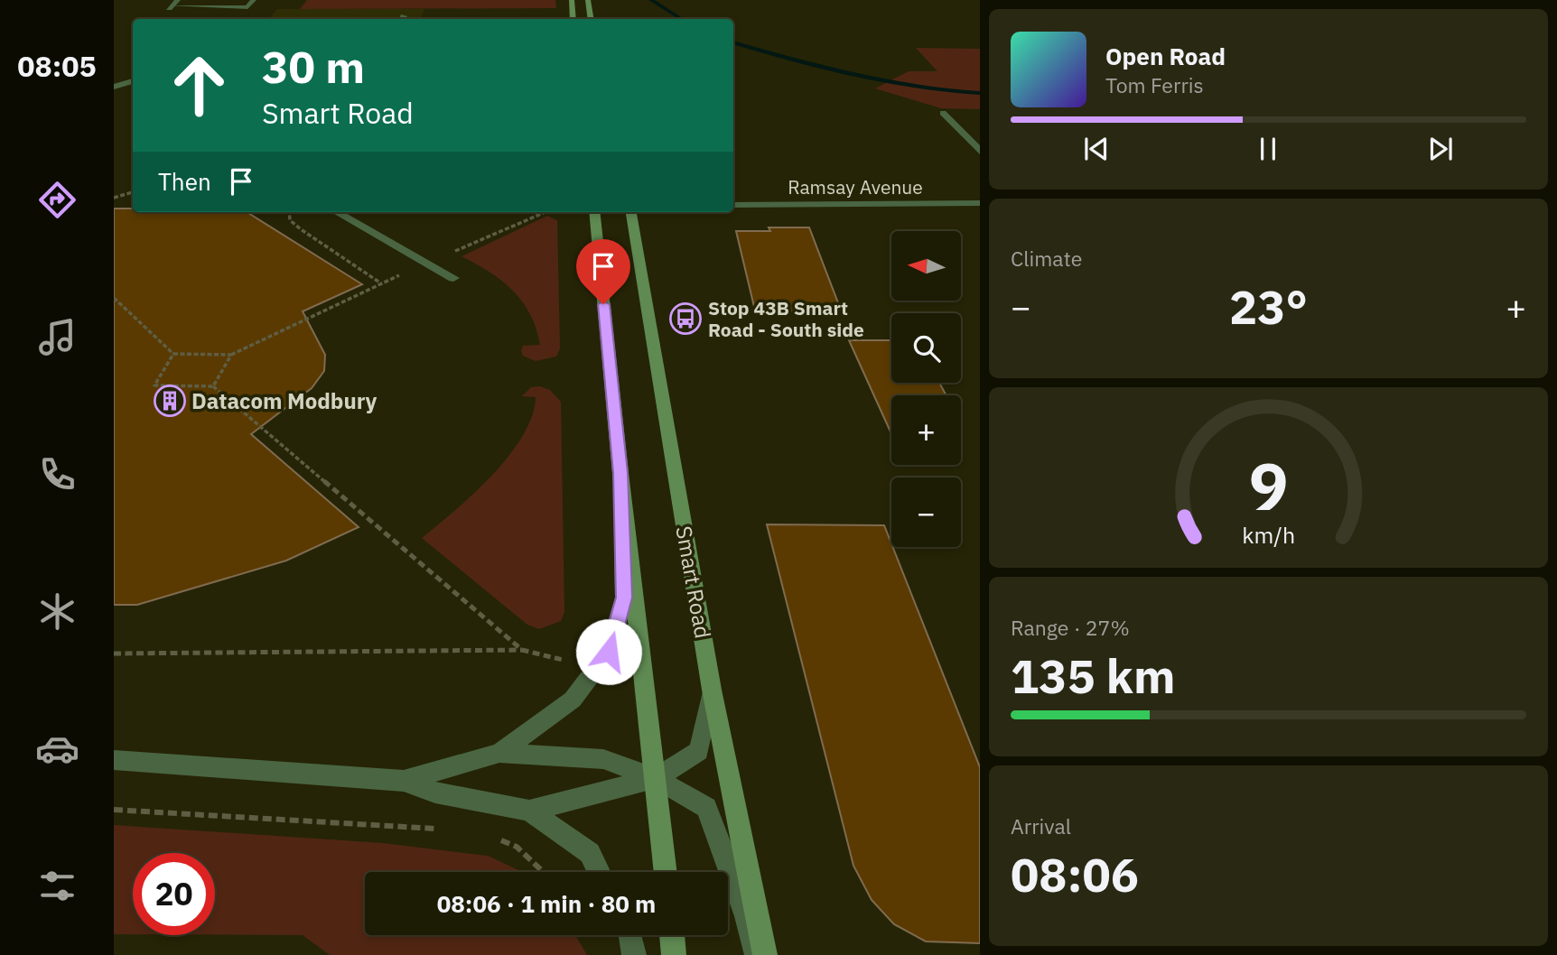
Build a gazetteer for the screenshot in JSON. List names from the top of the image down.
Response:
{
  "streets": {
    "main road": ["Smart Road"],
    "street": ["Ramsay Avenue"]
  },
  "places": {
    "bus stop": ["Stop 43B Smart Road - South side"],
    "building": ["Datacom Modbury"]
  },
  "north": "left",
  "page": {
    "tabs": "08:05",
    "turn": ["30 m", "Smart Road"],
    "song": ["Open Road", "Tom Ferris"],
    "then": "Then",
    "tile": [
      "Climate",
      ["Range · 27%", "135 km"],
      ["Arrival", "08:06"]
    ],
    "map_buttons": ["+", "−"],
    "heat": ["−", "23°", "+"],
    "limit": "20",
    "trip": "08:06 · 1 min · 80 m",
    "gauge": ["9", "km/h"]
  }
}
